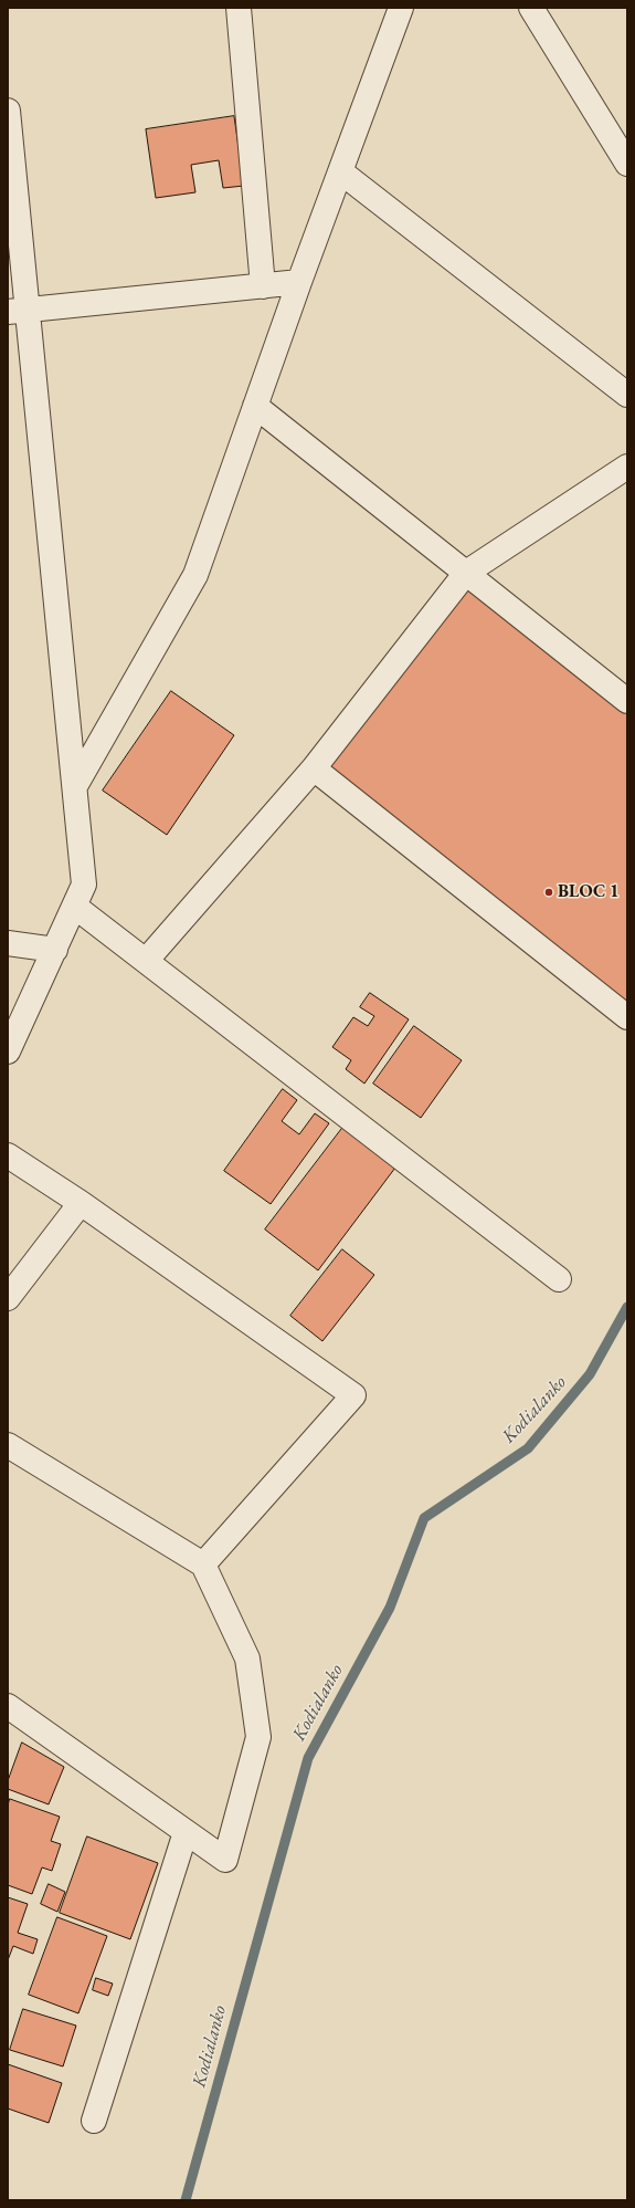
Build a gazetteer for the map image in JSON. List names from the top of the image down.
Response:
{
  "water": ["Kodialanko"],
  "places": ["BLOC 1"]
}
